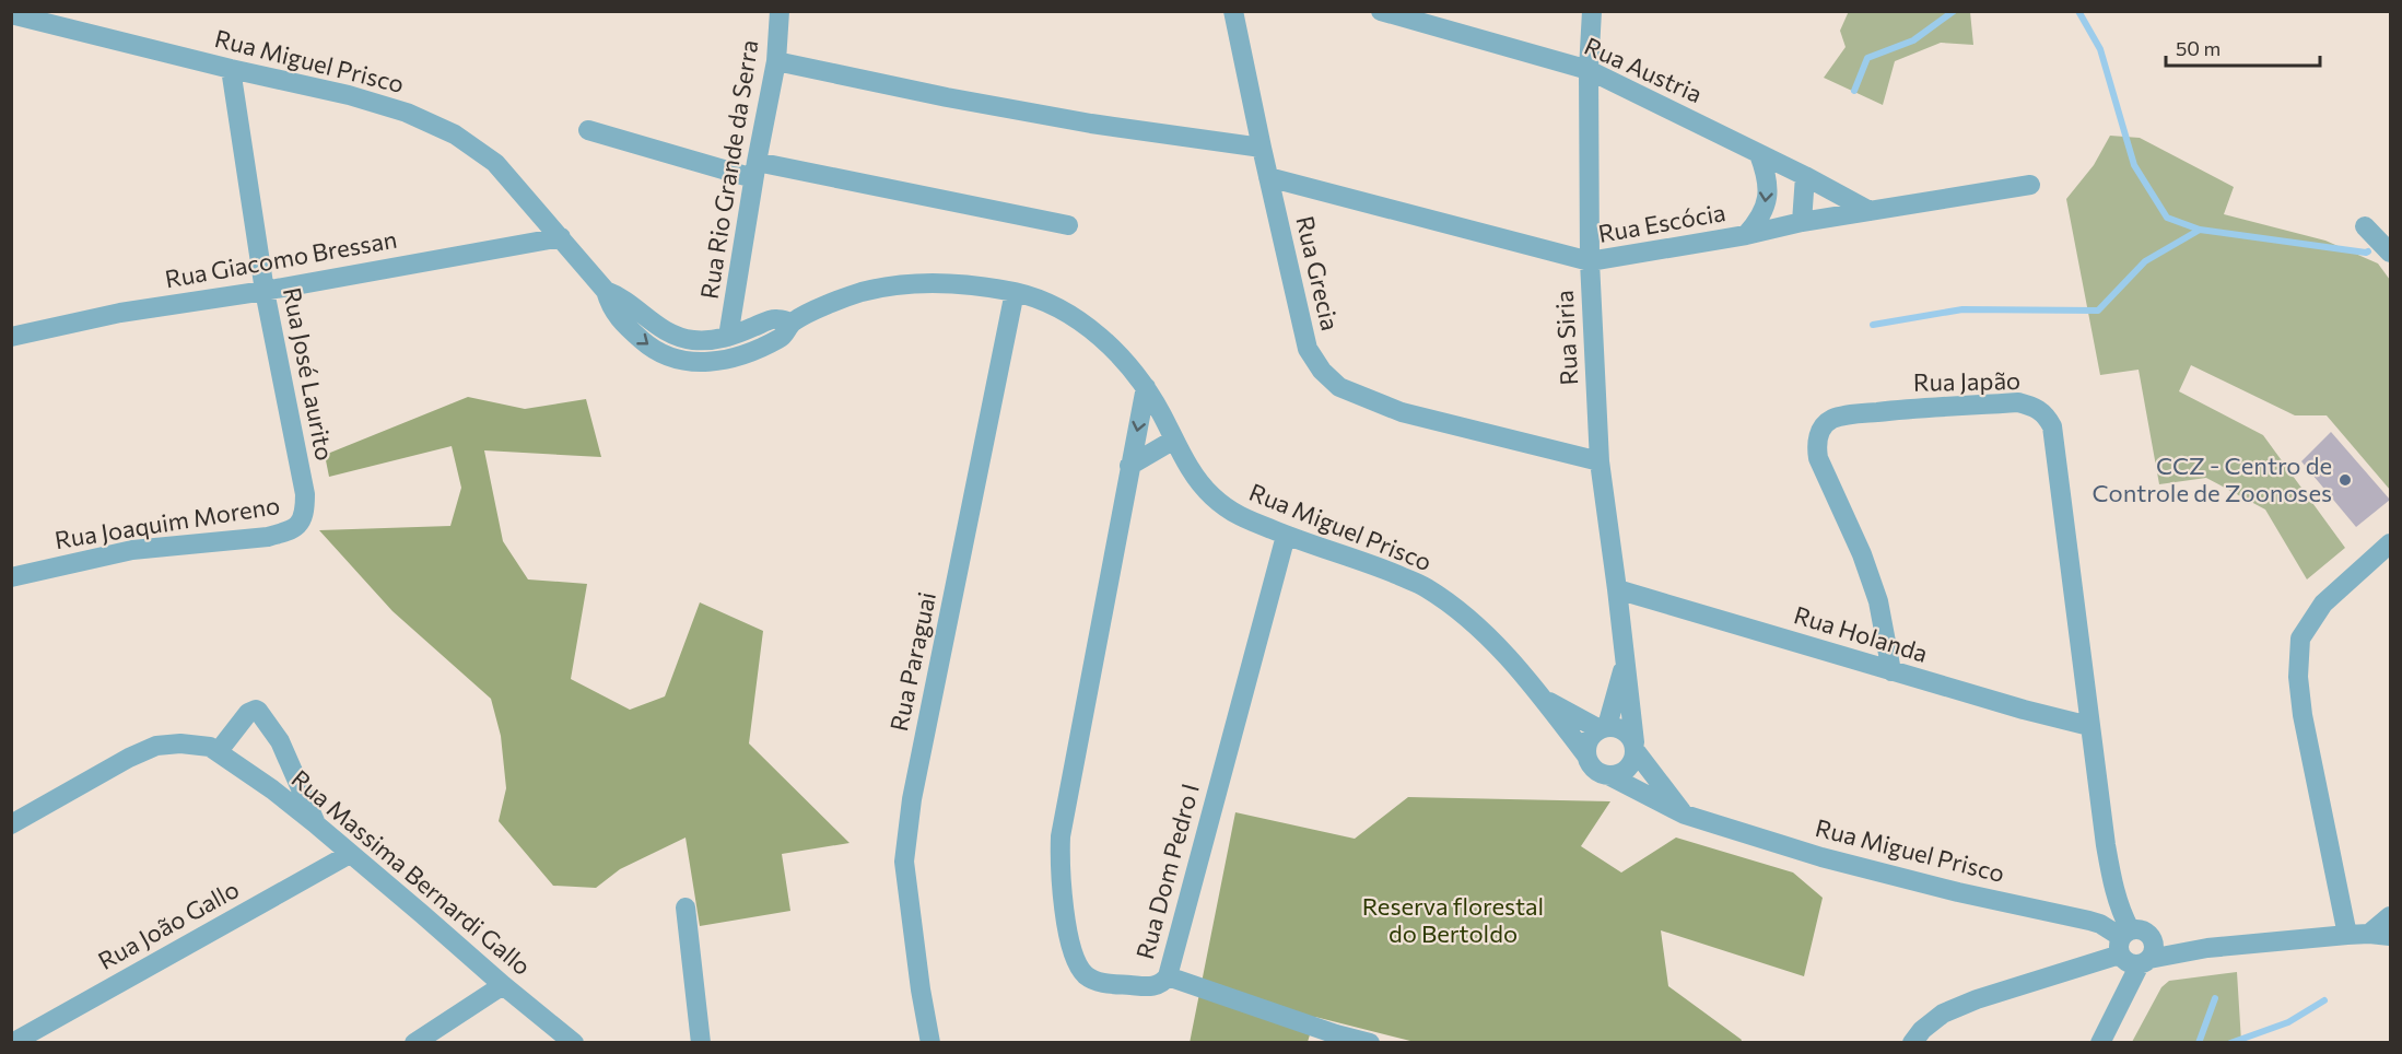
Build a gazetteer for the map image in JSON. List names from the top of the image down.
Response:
{
  "streets": {
    "street": [
      "Rua Miguel Prisco",
      "Rua Austria",
      "Rua Rio Grande da Serra",
      "Rua Escócia",
      "Rua Giacomo Bressan",
      "Rua Grecia",
      "Rua Siria",
      "Rua José Laurito",
      "Rua Japão",
      "Rua Joaquim Moreno",
      "Rua Holanda",
      "Rua Paraguai",
      "Rua Dom Pedro I",
      "Rua Massima Bernardi Gallo",
      "Rua João Gallo"
    ]
  },
  "crossings": [
    ["Rua Miguel Prisco", "Rua Rio Grande da Serra"],
    ["Rua Miguel Prisco", "Rua Giacomo Bressan"],
    ["Rua Miguel Prisco", "Rua Siria"],
    ["Rua Miguel Prisco", "Rua José Laurito"],
    ["Rua Miguel Prisco", "Rua Japão"],
    ["Rua Miguel Prisco", "Rua Paraguai"],
    ["Rua Miguel Prisco", "Rua Dom Pedro I"],
    ["Rua Austria", "Rua Escócia"],
    ["Rua Austria", "Rua Siria"],
    ["Rua Escócia", "Rua Grecia"],
    ["Rua Escócia", "Rua Siria"],
    ["Rua Giacomo Bressan", "Rua José Laurito"],
    ["Rua Grecia", "Rua Siria"],
    ["Rua Siria", "Rua Holanda"],
    ["Rua José Laurito", "Rua Joaquim Moreno"],
    ["Rua Japão", "Rua Holanda"],
    ["Rua Massima Bernardi Gallo", "Rua João Gallo"]
  ],
  "parks": ["Reserva florestal do Bertoldo"],
  "places": ["CCZ - Centro de Controle de Zoonoses"],
  "scale_bar": "50 m"
}
